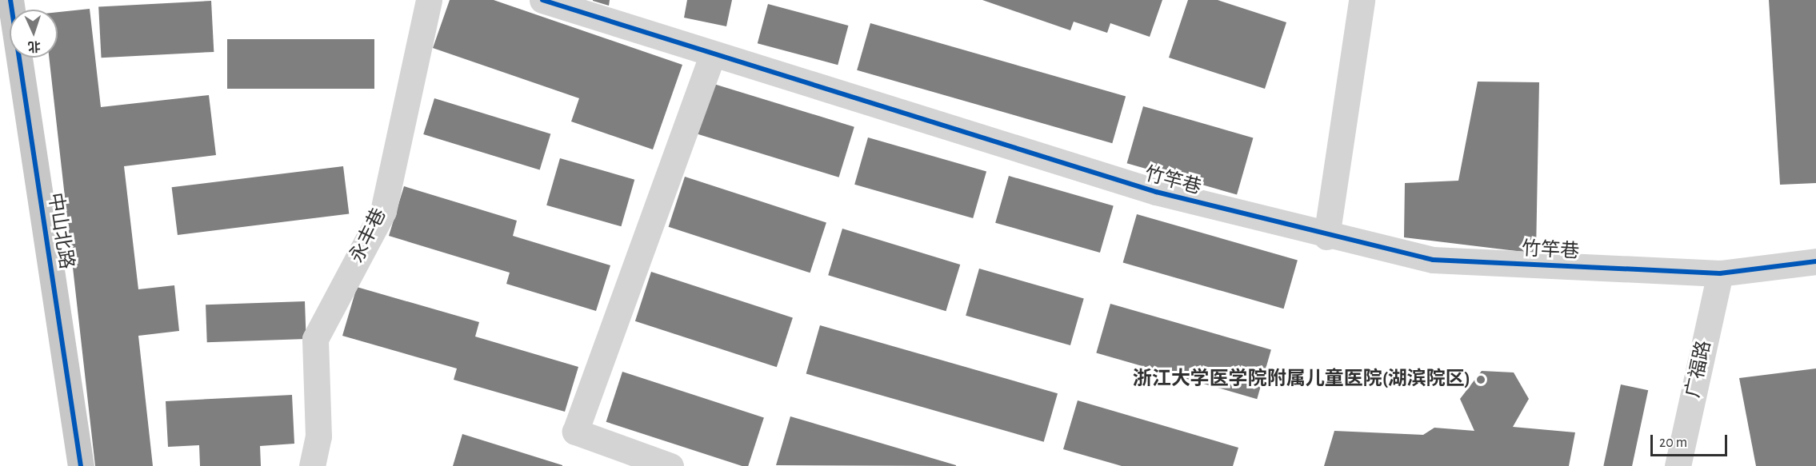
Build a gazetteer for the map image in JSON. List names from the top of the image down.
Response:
{
  "streets": {
    "main road": ["中山北路"],
    "street": ["竹竿巷", "永丰巷", "广福路"]
  },
  "crossings": [
    ["竹竿巷", "广福路"]
  ],
  "places": ["浙江大学医学院附属儿童医院(湖滨院区)"],
  "scale_bar": "20 m",
  "north": "bottom"
}
